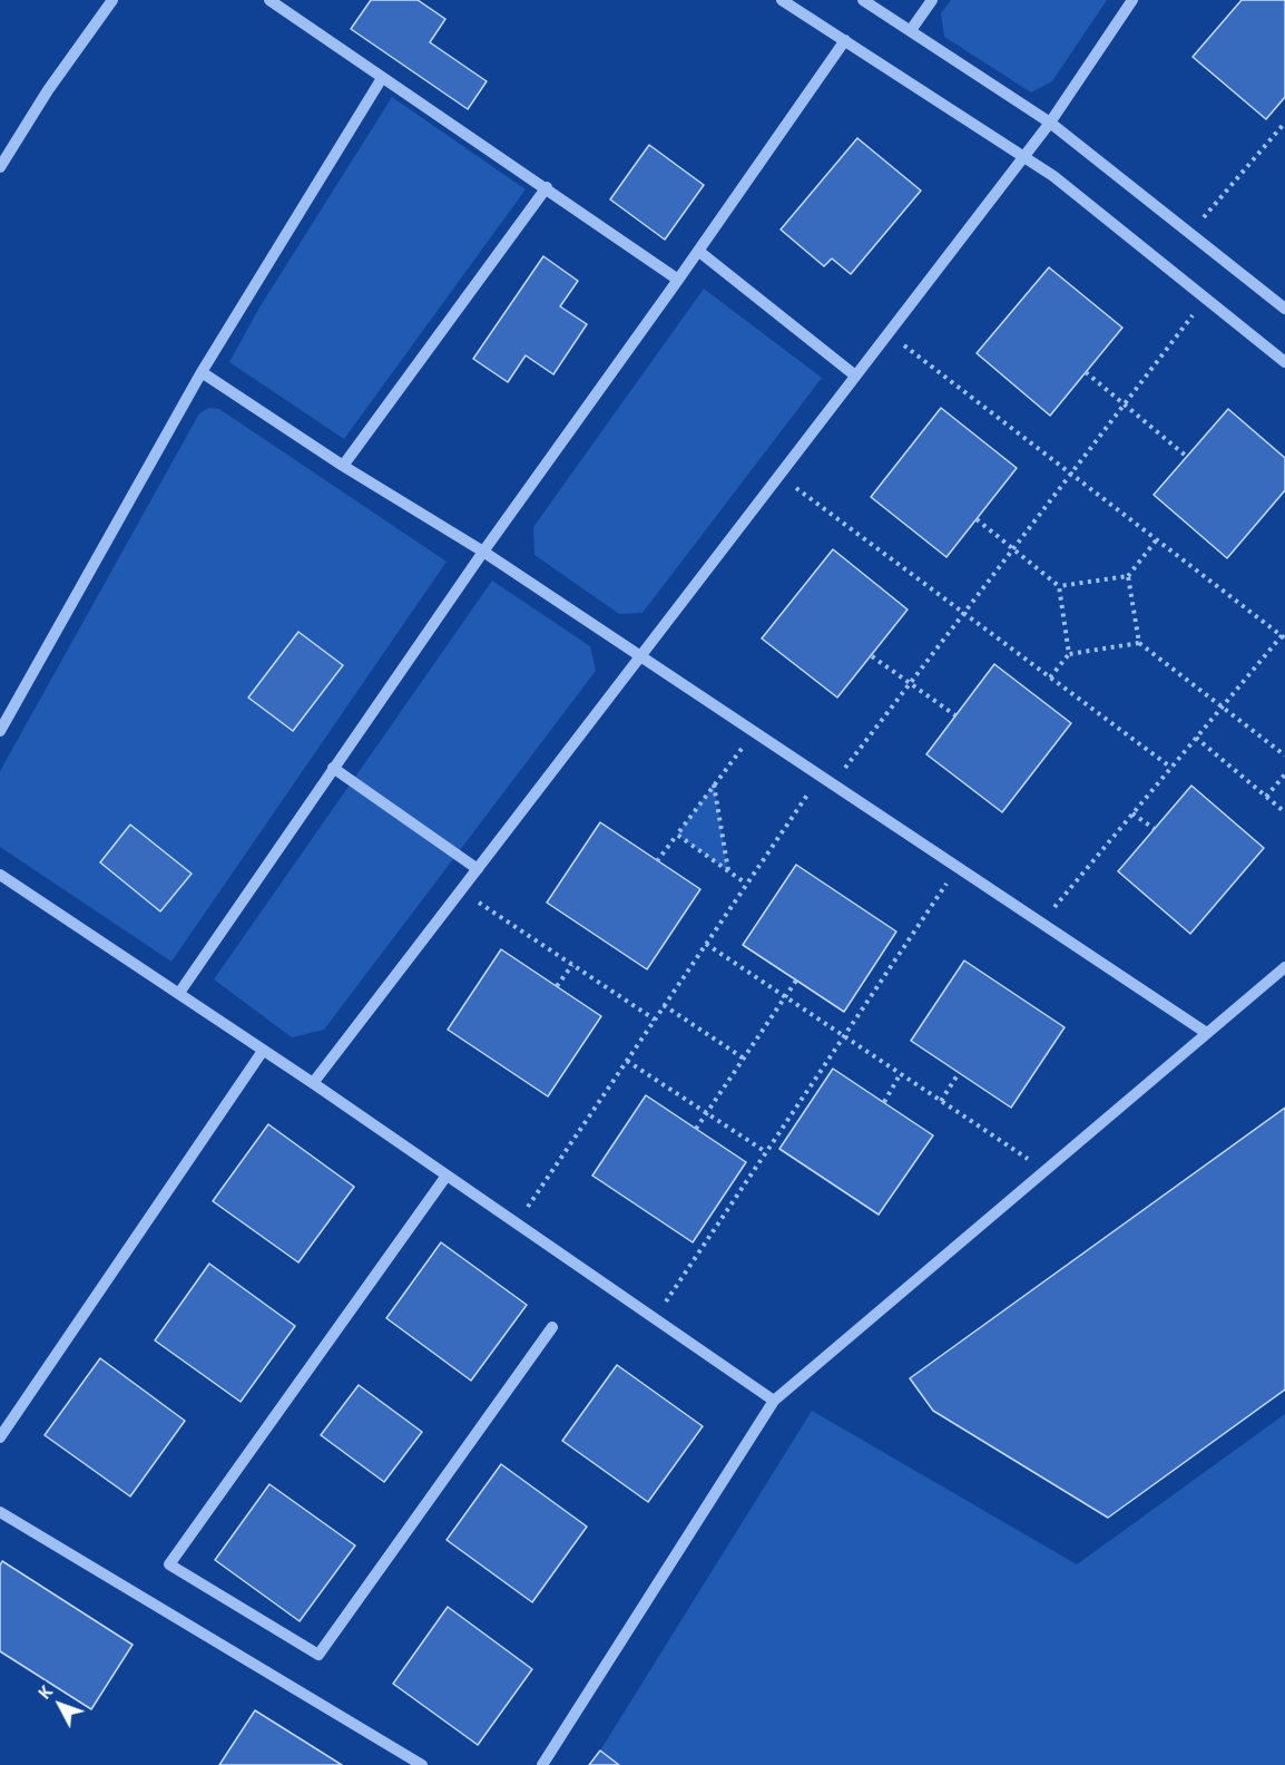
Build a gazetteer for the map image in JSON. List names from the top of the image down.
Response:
{
  "north": "top left"
}
